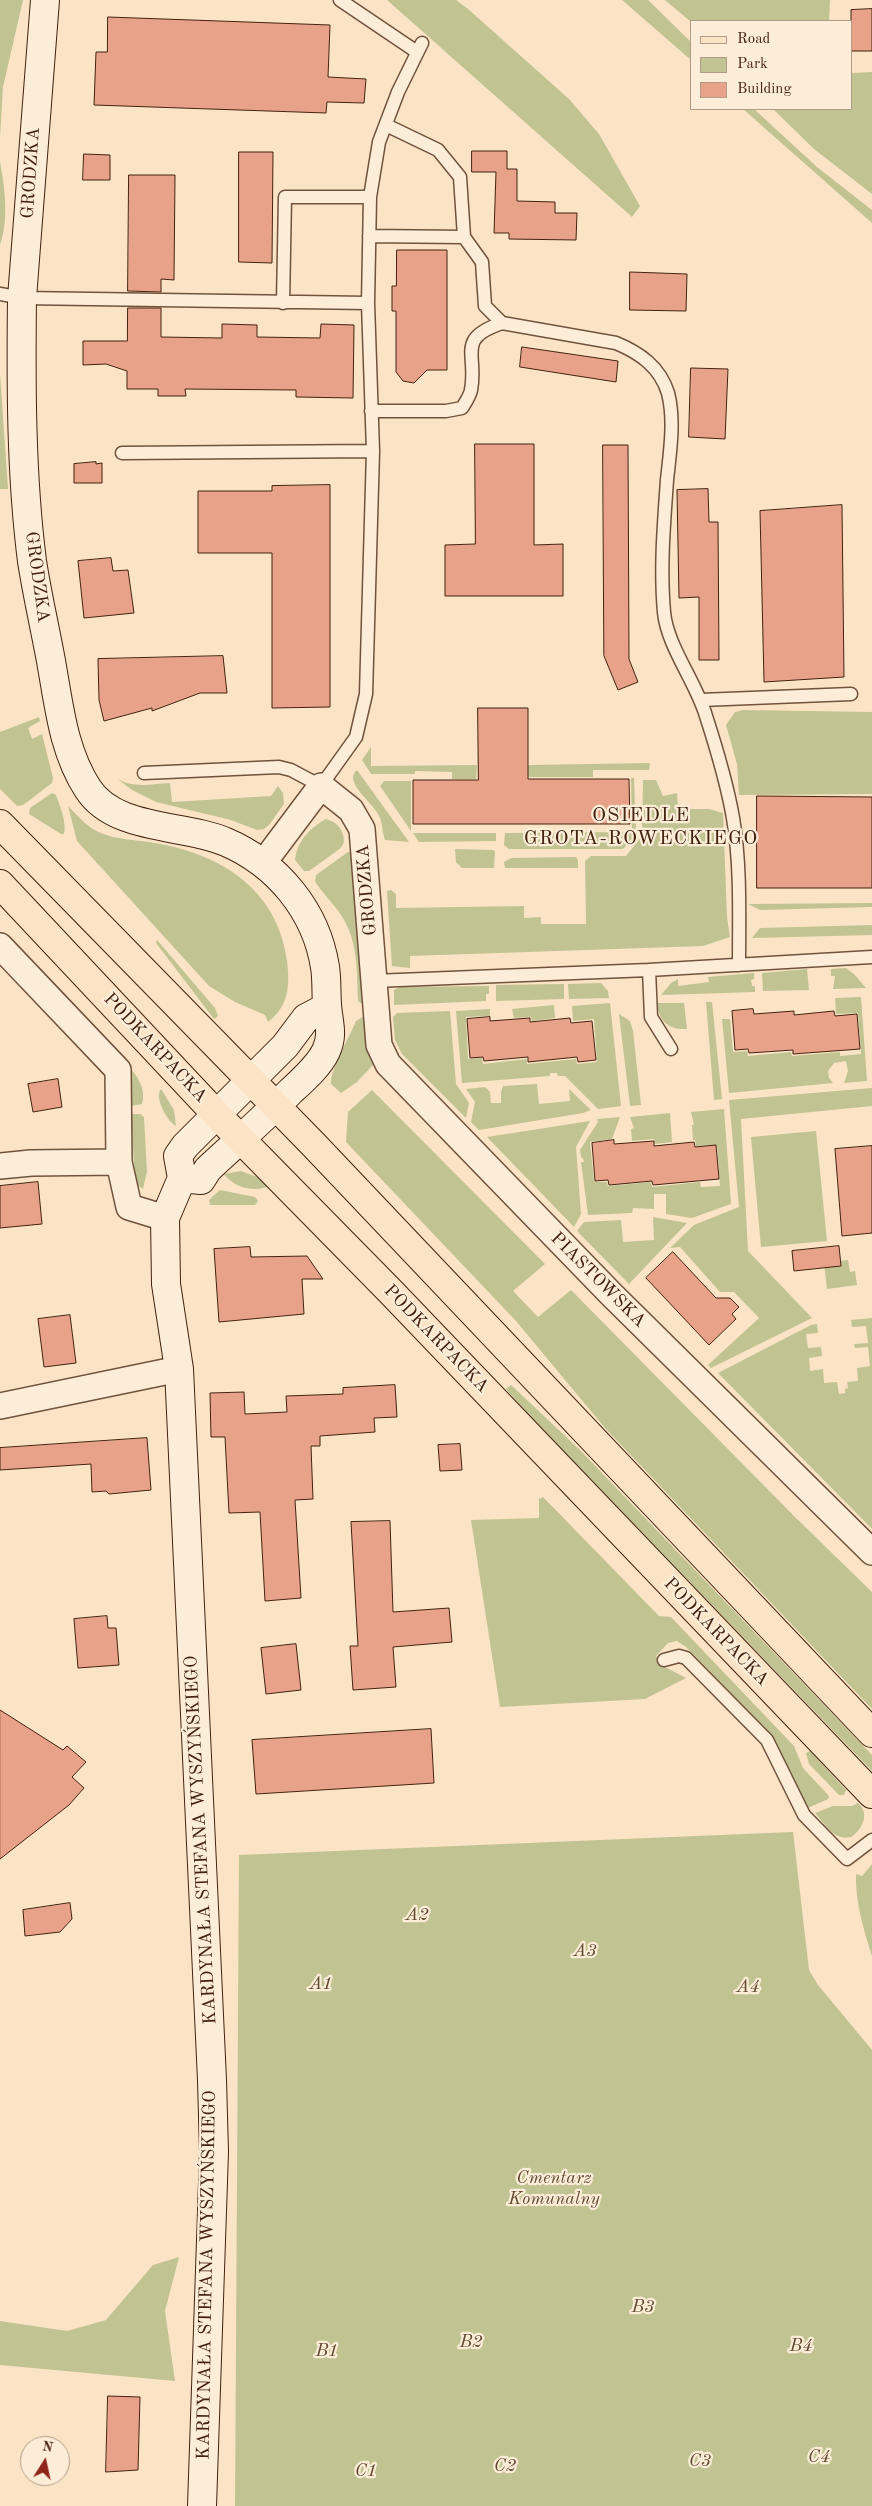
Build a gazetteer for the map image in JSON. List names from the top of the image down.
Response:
{
  "streets": {
    "main road": ["PODKARPACKA"],
    "street": ["GRODZKA", "PIASTOWSKA", "KARDYNAŁA STEFANA WYSZYŃSKIEGO"]
  },
  "crossings": [
    ["GRODZKA", "PODKARPACKA"],
    ["GRODZKA", "PIASTOWSKA"],
    ["GRODZKA", "KARDYNAŁA STEFANA WYSZYŃSKIEGO"]
  ],
  "districts": ["OSIEDLE GROTA-ROWECKIEGO"],
  "parks": [
    "A2",
    "A3",
    "A1",
    "A4",
    "Cmentarz Komunalny",
    "B3",
    "B2",
    "B4",
    "B1",
    "C4",
    "C3",
    "C2",
    "C1"
  ],
  "legend": ["Road", "Park", "Building"],
  "north": "top"
}
